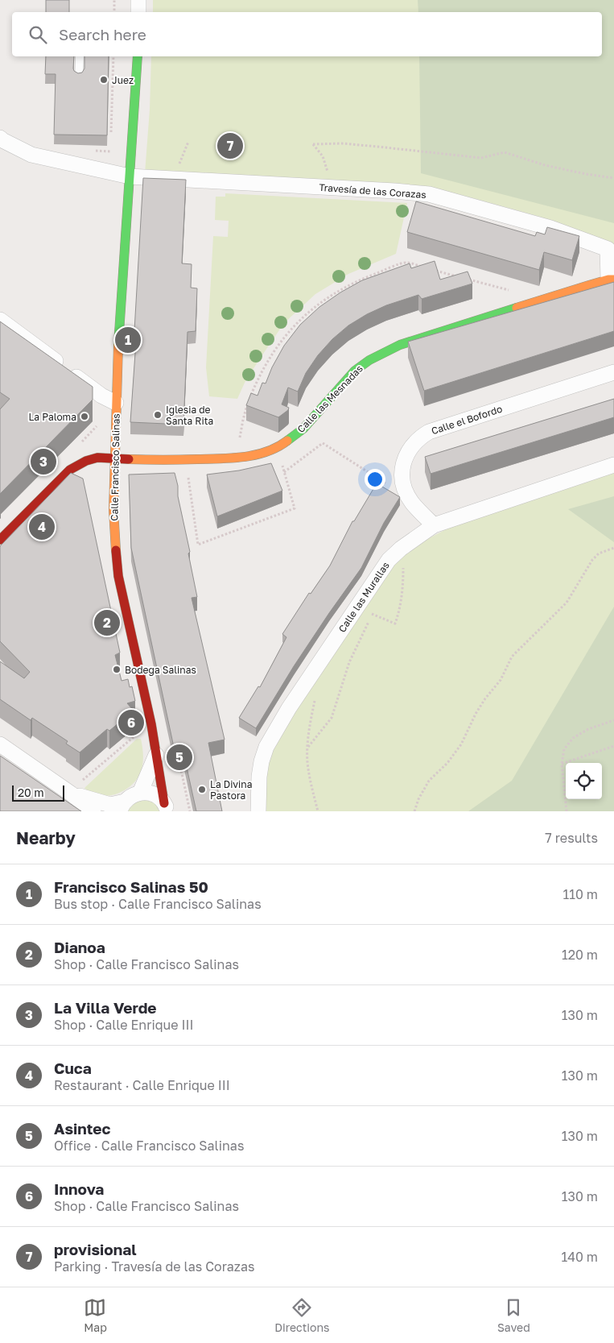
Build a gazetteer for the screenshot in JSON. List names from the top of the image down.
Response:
{
  "streets": {
    "street": [
      "Travesía de las Corazas",
      "Calle las Mesnadas",
      "Calle el Bofordo",
      "Calle Francisco Salinas",
      "Calle las Murallas"
    ]
  },
  "crossings": [
    ["Travesía de las Corazas", "Calle las Mesnadas"],
    ["Travesía de las Corazas", "Calle Francisco Salinas"],
    ["Calle las Mesnadas", "Calle Francisco Salinas"],
    ["Calle el Bofordo", "Calle las Murallas"]
  ],
  "places": [
    "Juez",
    "Iglesia de Santa Rita",
    "La Paloma",
    "Bodega Salinas",
    "La Divina Pastora"
  ],
  "scale_bar": "20 m",
  "page": {
    "search": "Search here",
    "pins": [
      "7",
      "1",
      "3",
      "4",
      "2",
      "6",
      "5"
    ],
    "scale": "20 m",
    "heading": ["Nearby", "7 results"],
    "list": [
      {
        "mark": "1",
        "name": "Francisco Salinas 50",
        "note": "Bus stop · Calle Francisco Salinas",
        "value": "110 m"
      },
      {
        "mark": "2",
        "name": "Dianoa",
        "note": "Shop · Calle Francisco Salinas",
        "value": "120 m"
      },
      {
        "mark": "3",
        "name": "La Villa Verde",
        "note": "Shop · Calle Enrique III",
        "value": "130 m"
      },
      {
        "mark": "4",
        "name": "Cuca",
        "note": "Restaurant · Calle Enrique III",
        "value": "130 m"
      },
      {
        "mark": "5",
        "name": "Asintec",
        "note": "Office · Calle Francisco Salinas",
        "value": "130 m"
      },
      {
        "mark": "6",
        "name": "Innova",
        "note": "Shop · Calle Francisco Salinas",
        "value": "130 m"
      },
      {
        "mark": "7",
        "name": "provisional",
        "note": "Parking · Travesía de las Corazas",
        "value": "140 m"
      }
    ],
    "nav": ["Map", "Directions", "Saved"]
  }
}
